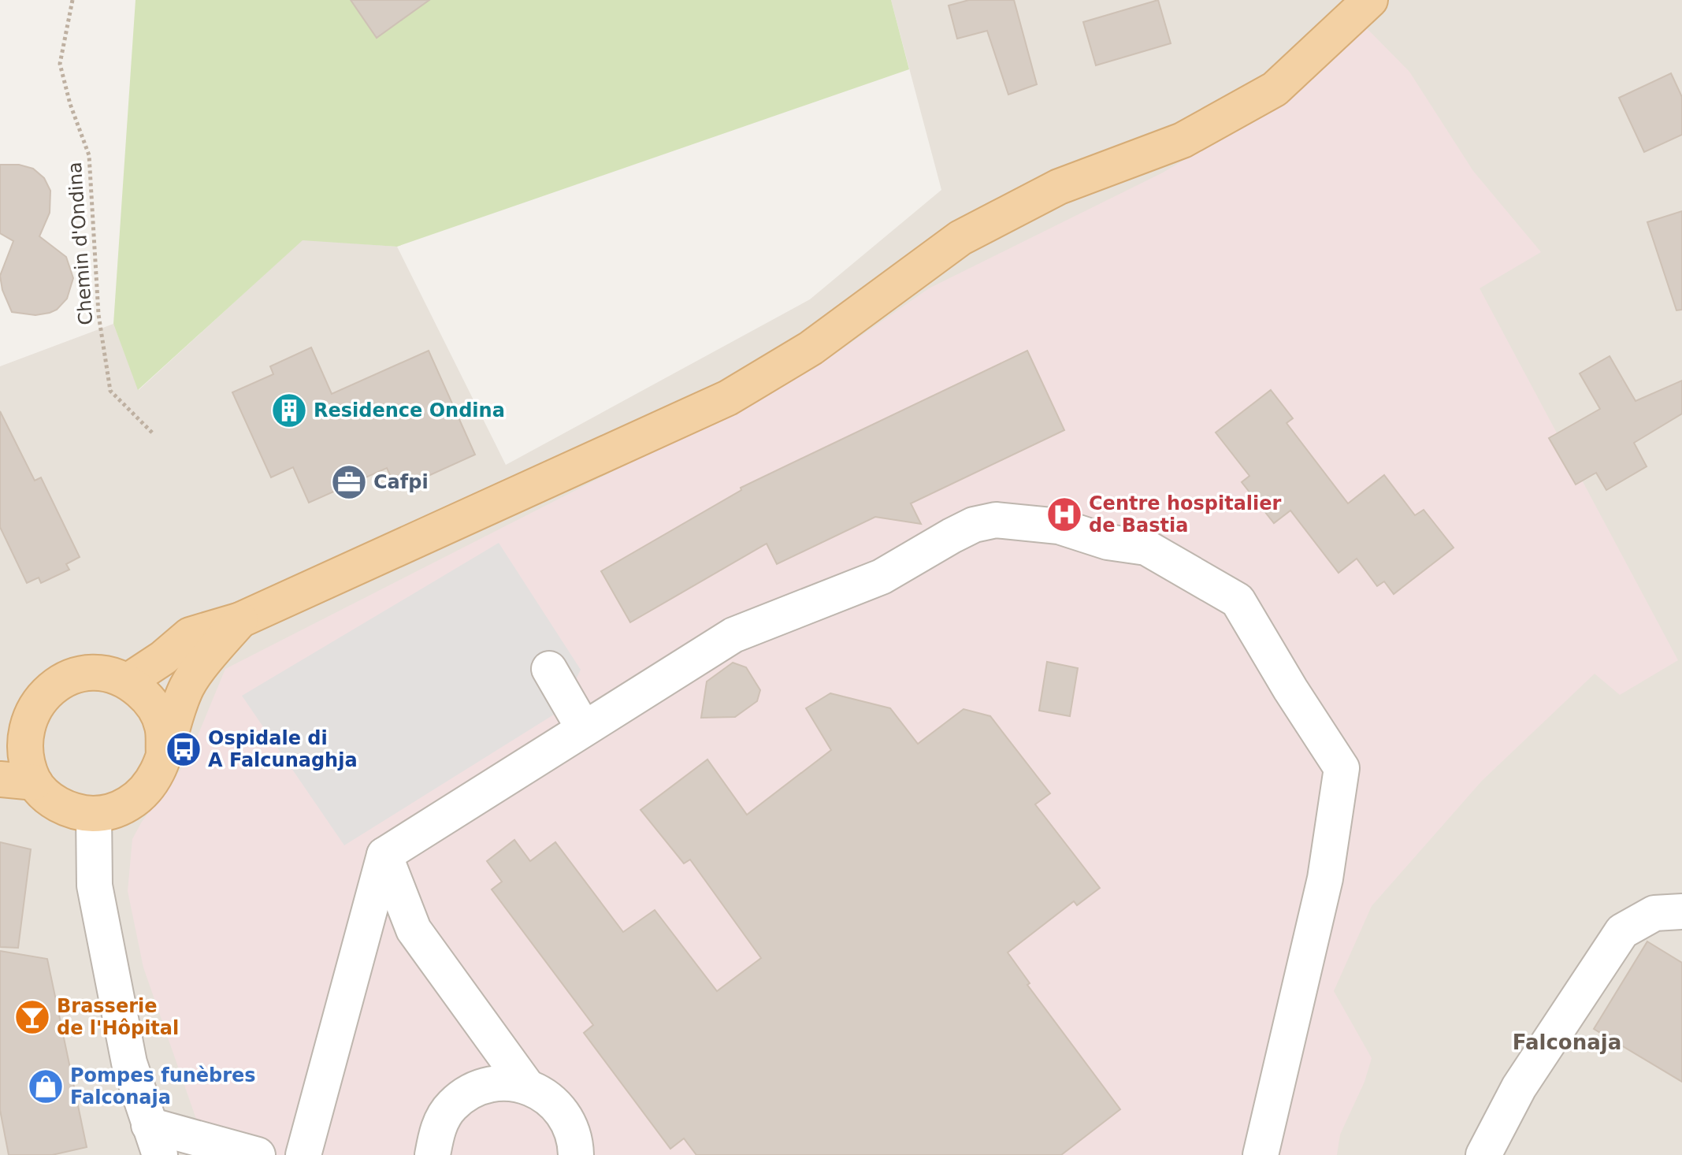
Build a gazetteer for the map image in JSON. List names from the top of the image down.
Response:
{
  "streets": {
    "path": ["Chemin d'Ondina"]
  },
  "districts": ["Falconaja"],
  "places": {
    "building": ["Residence Ondina"],
    "office": ["Cafpi"],
    "hospital": ["Centre hospitalier de Bastia"],
    "bus stop": ["Ospidale di A Falcunaghja"],
    "bar": ["Brasserie de l'Hôpital"],
    "shop": ["Pompes funèbres Falconaja"]
  }
}
